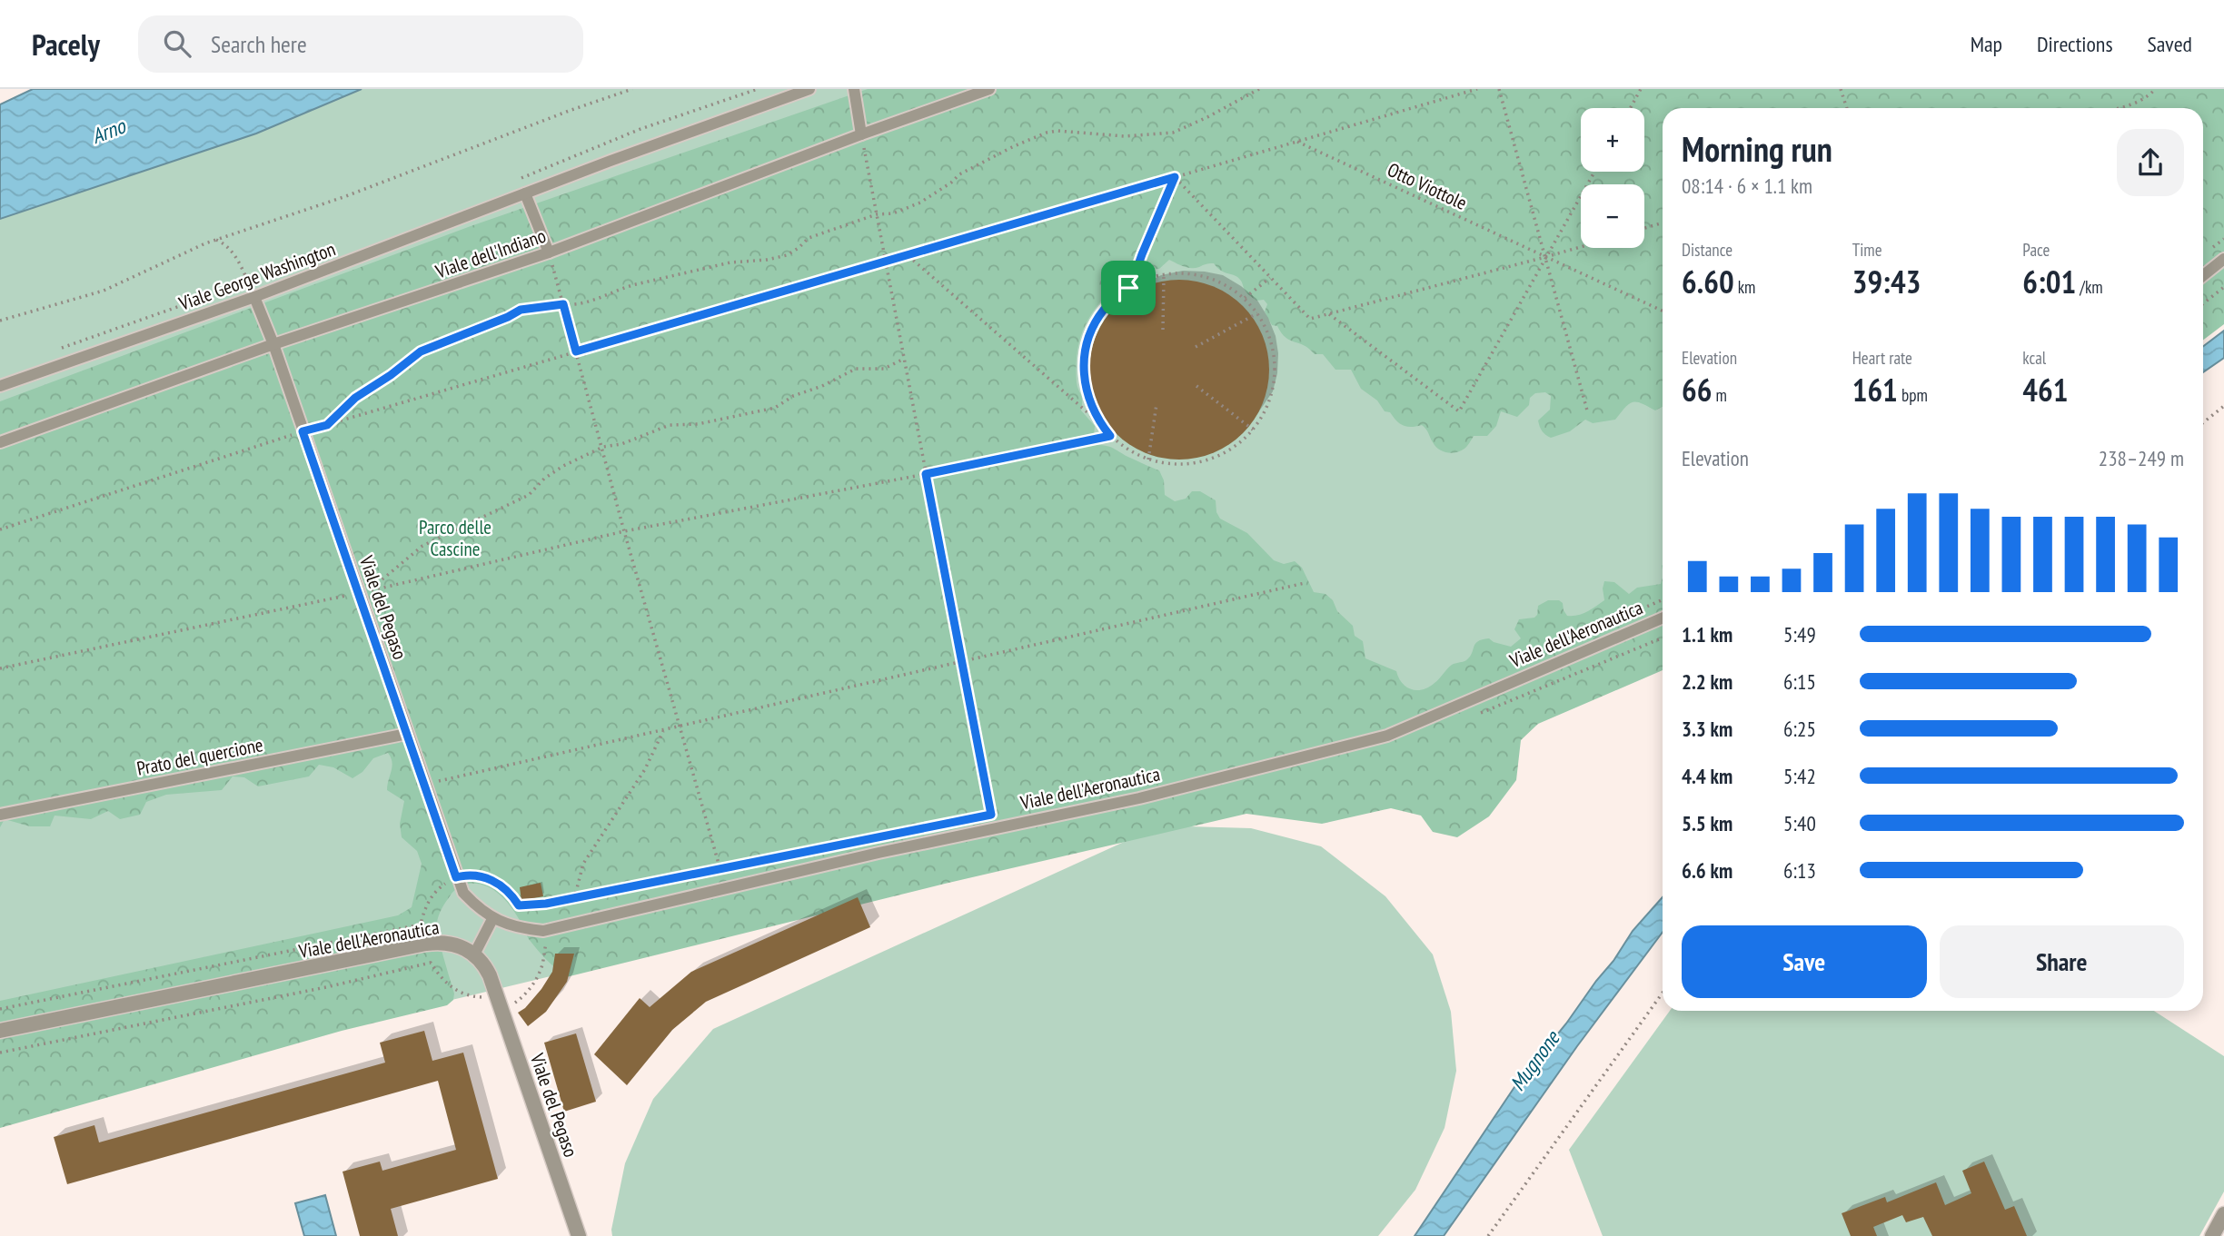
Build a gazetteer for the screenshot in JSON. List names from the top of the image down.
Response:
{
  "streets": {
    "street": [
      "Viale dell'Indiano",
      "Viale George Washington",
      "Viale del Pegaso",
      "Viale dell'Aeronautica",
      "Prato del quercione"
    ],
    "path": ["Otto Viottole"]
  },
  "crossings": [
    ["Viale dell'Indiano", "Viale del Pegaso"],
    ["Viale George Washington", "Viale del Pegaso"],
    ["Viale del Pegaso", "Viale dell'Aeronautica"],
    ["Viale del Pegaso", "Prato del quercione"]
  ],
  "water": ["Arno", "Mugnone"],
  "parks": ["Parco delle Cascine"],
  "page": {
    "header": "Pacely",
    "search": "Search here",
    "nav": ["Map", "Directions", "Saved"],
    "map_buttons": ["+", "−"],
    "heading": ["Morning run", "08:14 · 6 × 1.1 km"],
    "stats": [
      ["Distance", "6.60 km"],
      ["Time", "39:43"],
      ["Pace", "6:01 /km"],
      ["Elevation", "66 m"],
      ["Heart rate", "161 bpm"],
      ["kcal", "461"]
    ],
    "chart": ["Elevation", "238–249 m"],
    "list": [
      {
        "name": "1.1 km",
        "note": "5:49"
      },
      {
        "name": "2.2 km",
        "note": "6:15"
      },
      {
        "name": "3.3 km",
        "note": "6:25"
      },
      {
        "name": "4.4 km",
        "note": "5:42"
      },
      {
        "name": "5.5 km",
        "note": "5:40"
      },
      {
        "name": "6.6 km",
        "note": "6:13"
      }
    ],
    "buttons": ["Save", "Share"]
  }
}
